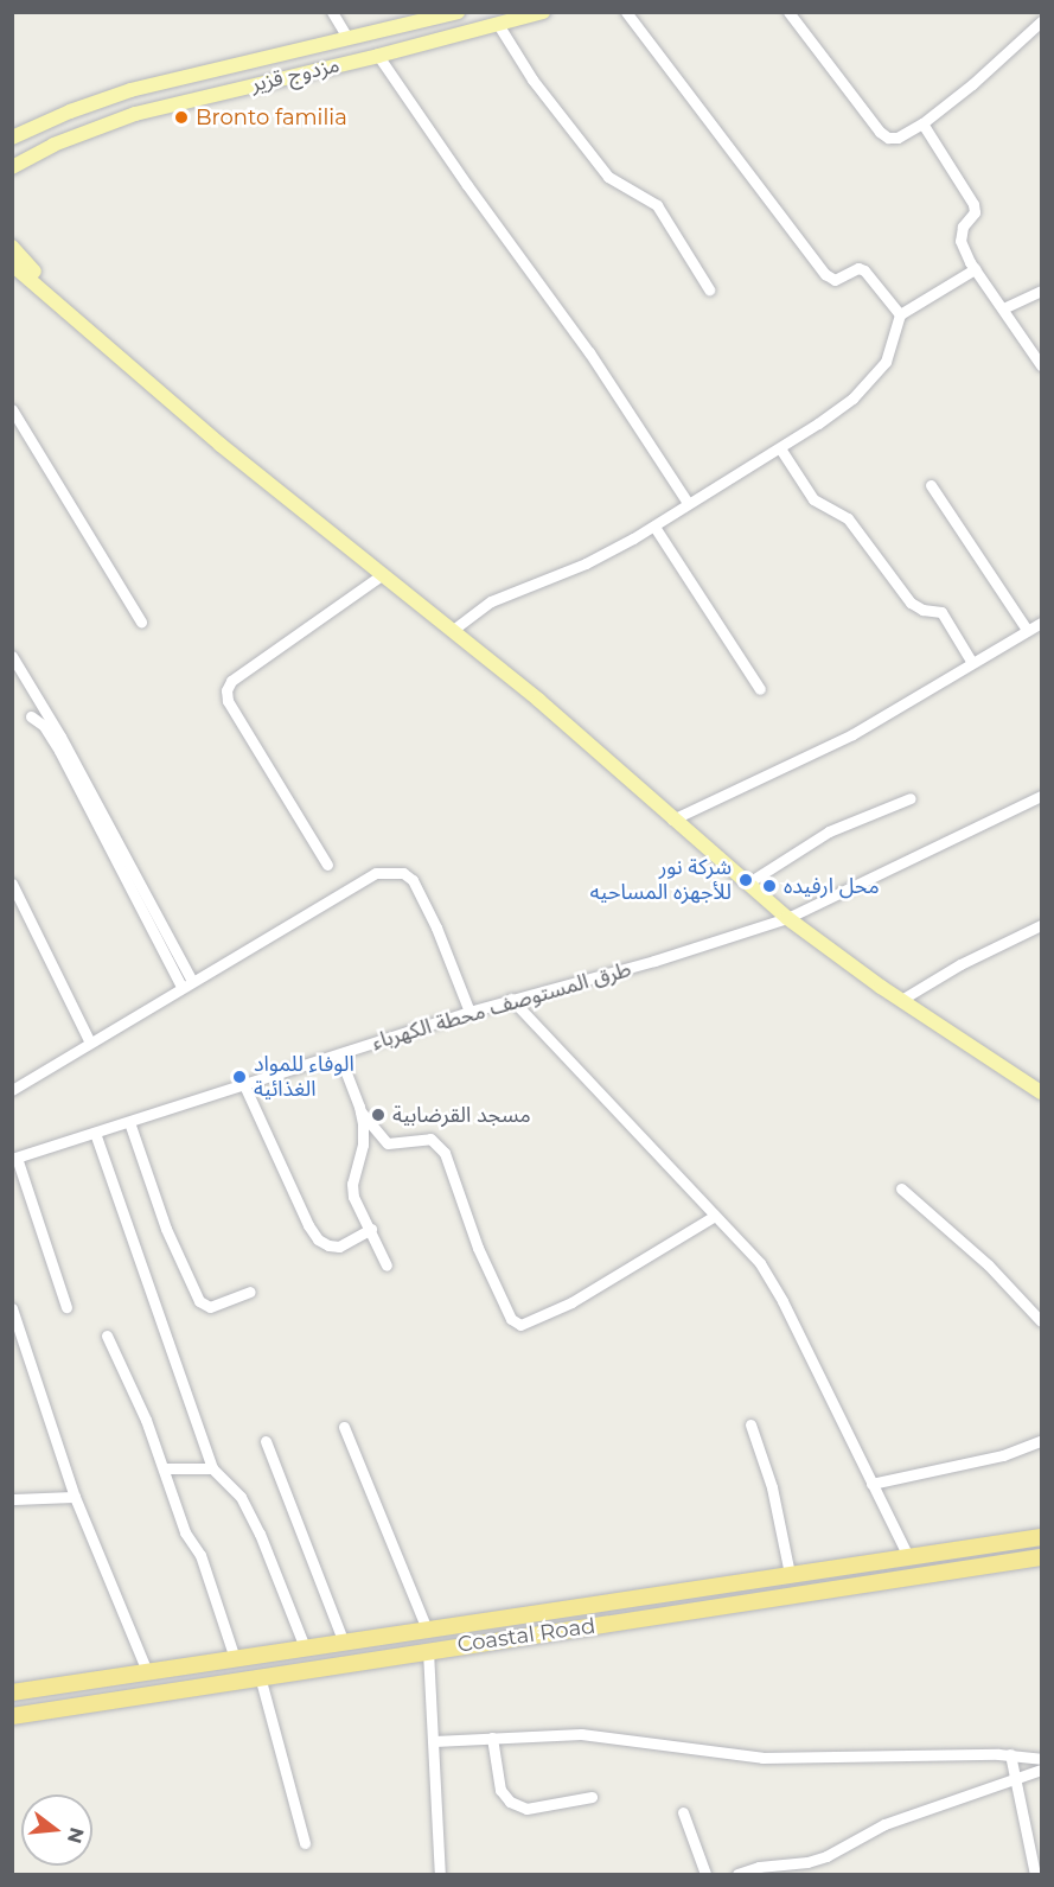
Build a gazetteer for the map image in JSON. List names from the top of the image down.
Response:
{
  "streets": {
    "highway": ["Coastal Road"],
    "main road": ["مزدوج قزير"],
    "street": ["طرق المستوصف محطة الكهرباء"]
  },
  "places": [
    "Bronto familia",
    "شركة نور للأجهزه المساحيه",
    "محل ارفيده",
    "الوفاء للمواد الغذائية",
    "مسجد القرضابية"
  ],
  "north": "right"
}
